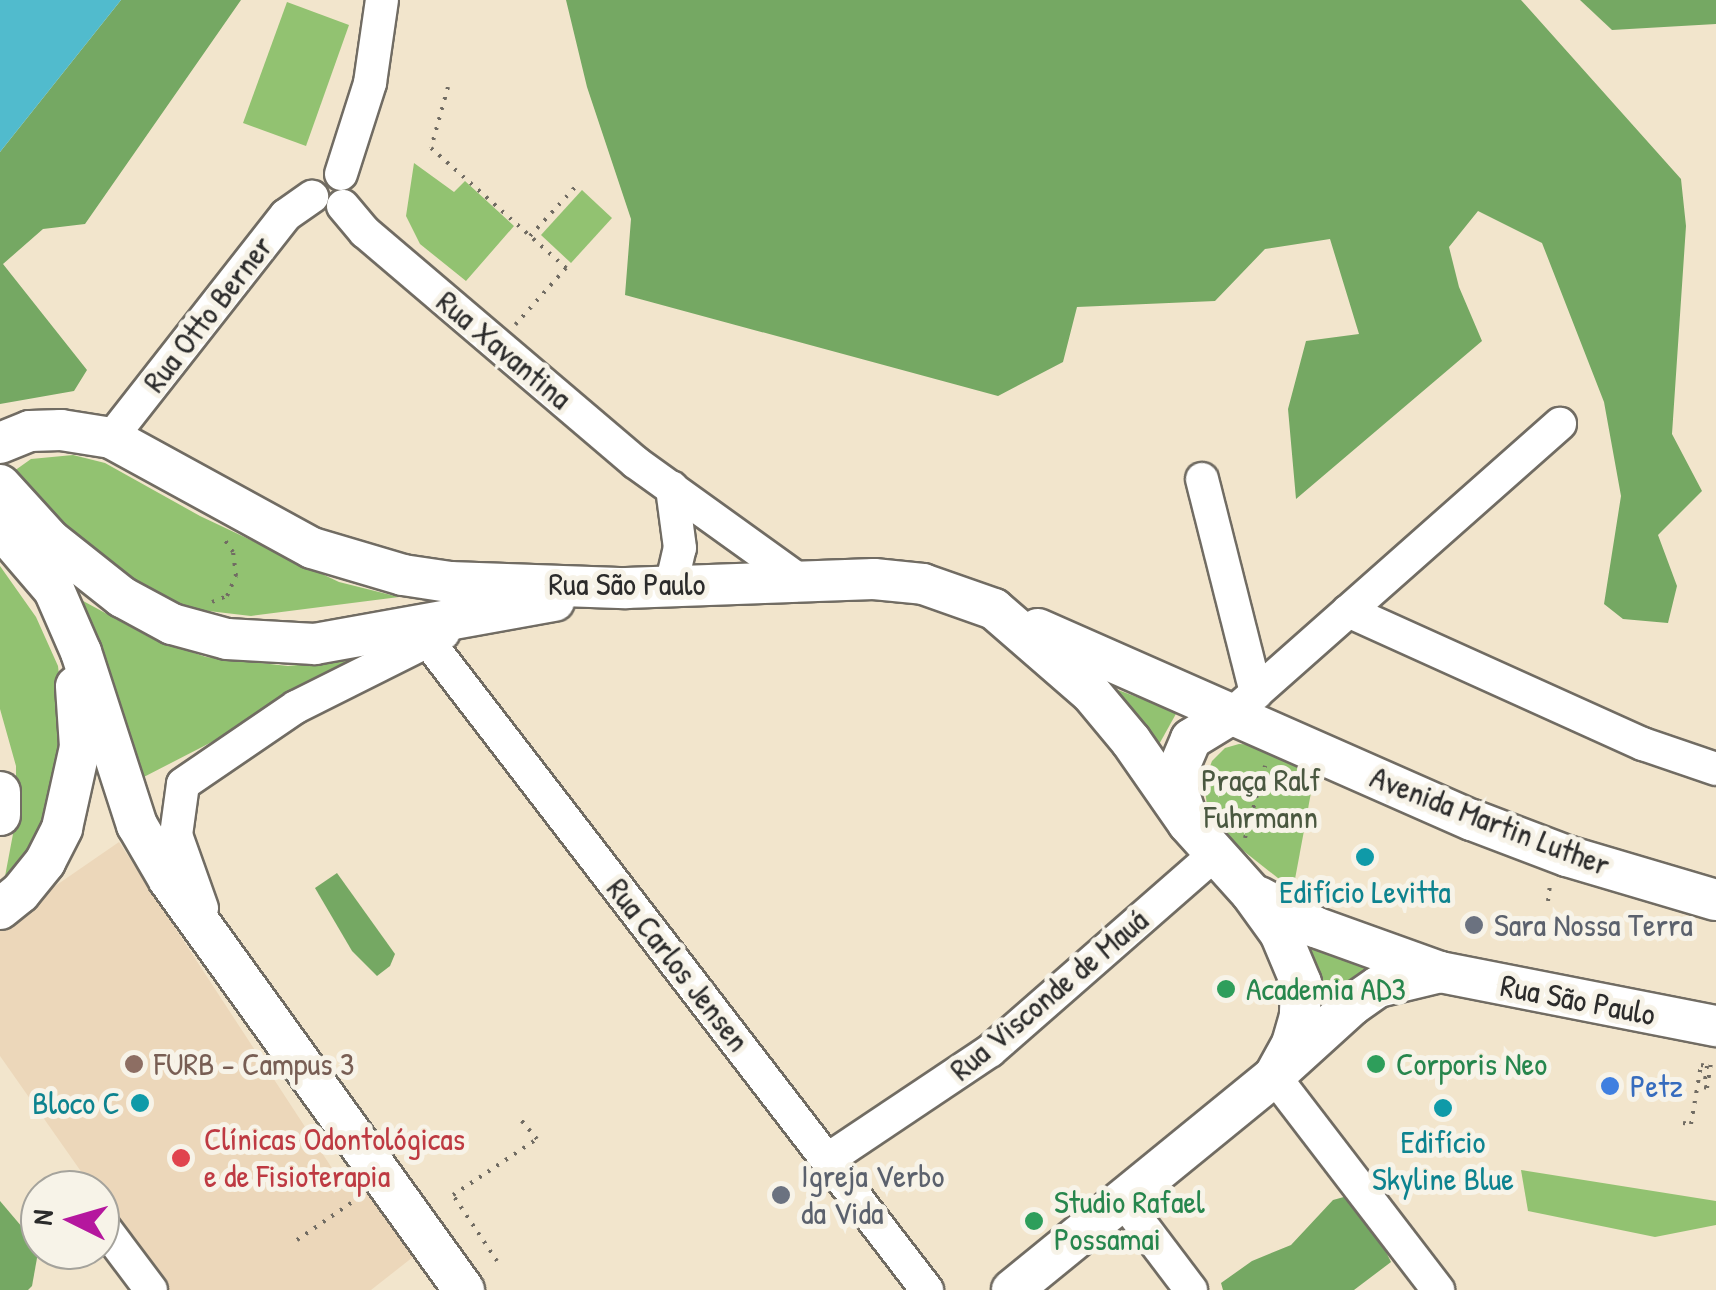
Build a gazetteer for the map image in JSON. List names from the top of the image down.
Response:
{
  "streets": {
    "main road": ["Rua São Paulo", "Avenida Martin Luther"],
    "street": [
      "Rua Otto Berner",
      "Rua Xavantina",
      "Rua Carlos Jensen",
      "Rua Visconde de Mauá"
    ]
  },
  "crossings": [
    ["Rua Otto Berner", "Rua Xavantina"],
    ["Rua Otto Berner", "Rua São Paulo"],
    ["Rua Xavantina", "Rua São Paulo"],
    ["Rua São Paulo", "Avenida Martin Luther"],
    ["Rua São Paulo", "Rua Visconde de Mauá"],
    ["Rua Carlos Jensen", "Rua Visconde de Mauá"]
  ],
  "parks": ["Praça Ralf Fuhrmann"],
  "places": [
    "Edifício Levitta",
    "Sara Nossa Terra",
    "Academia AD3",
    "FURB - Campus 3",
    "Corporis Neo",
    "Petz",
    "Bloco C",
    "Edifício Skyline Blue",
    "Clínicas Odontológicas e de Fisioterapia",
    "Igreja Verbo da Vida",
    "Studio Rafael Possamai"
  ],
  "north": "left"
}
